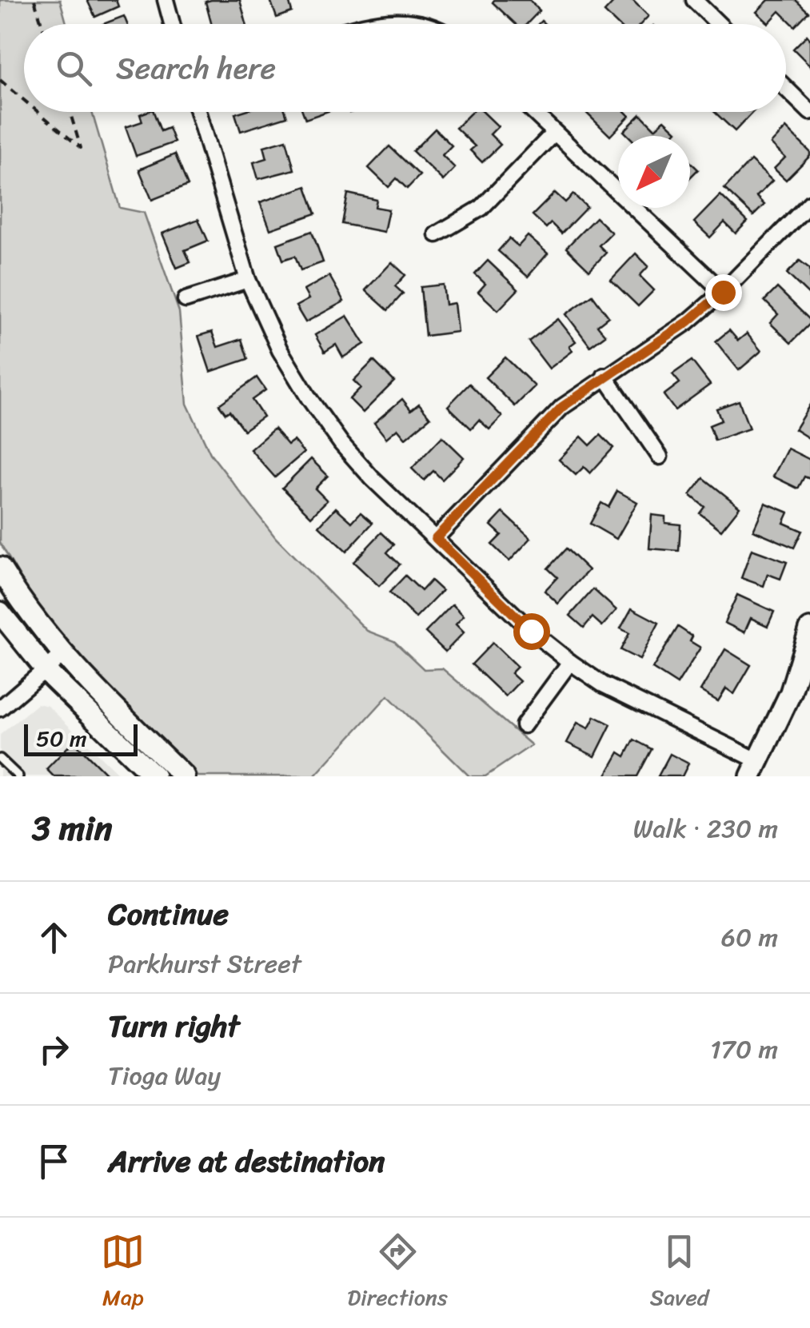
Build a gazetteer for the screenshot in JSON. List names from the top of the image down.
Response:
{
  "scale_bar": "50 m",
  "north": "bottom left",
  "page": {
    "search": "Search here",
    "scale": "50 m",
    "heading": ["3 min", "Walk · 230 m"],
    "list": [
      ["Continue", "Parkhurst Street", "60 m"],
      ["Turn right", "Tioga Way", "170 m"],
      "Arrive at destination"
    ],
    "nav": ["Map", "Directions", "Saved"]
  }
}
